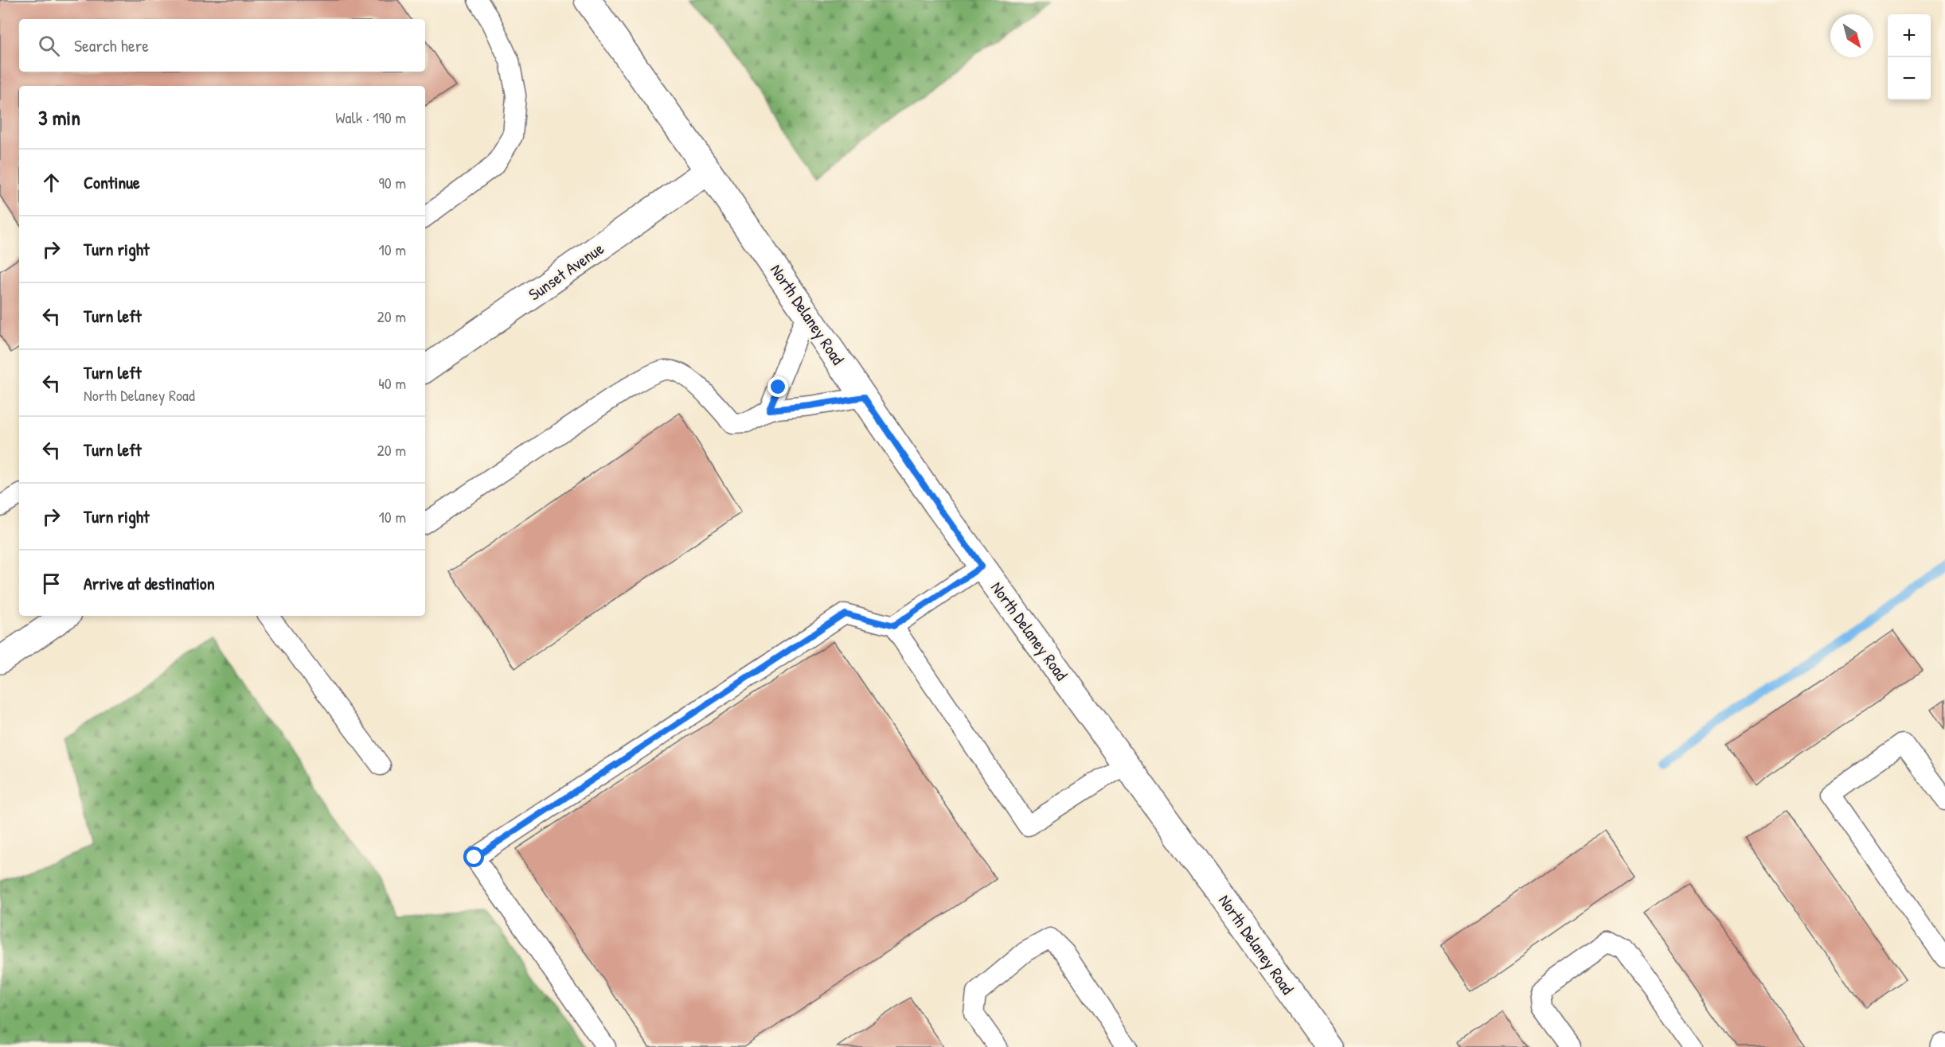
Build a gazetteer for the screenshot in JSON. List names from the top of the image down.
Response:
{
  "streets": {
    "street": ["Sunset Avenue", "North Delaney Road"]
  },
  "crossings": [
    ["Sunset Avenue", "North Delaney Road"]
  ],
  "north": "bottom right",
  "page": {
    "map_buttons": ["+", "−"],
    "search": "Search here",
    "heading": ["3 min", "Walk · 190 m"],
    "list": [
      ["Continue", "90 m"],
      ["Turn right", "10 m"],
      ["Turn left", "20 m"],
      ["Turn left", "North Delaney Road", "40 m"],
      ["Turn left", "20 m"],
      ["Turn right", "10 m"],
      "Arrive at destination"
    ]
  }
}
